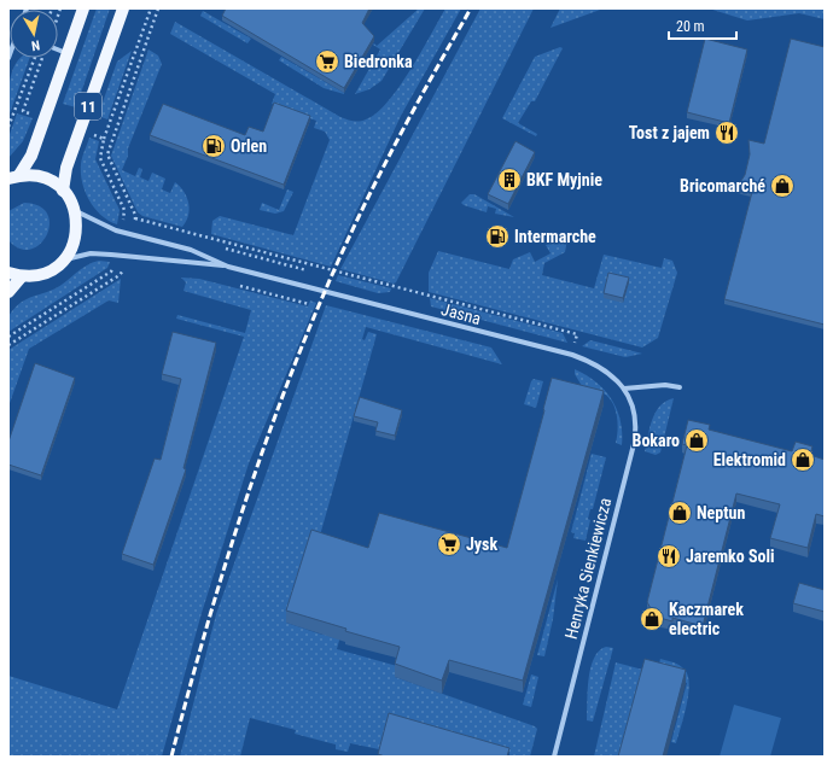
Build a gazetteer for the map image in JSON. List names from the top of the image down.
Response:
{
  "streets": {
    "main road": ["11"],
    "street": ["Jasna", "Henryka Sienkiewicza"]
  },
  "crossings": [
    ["11", "Jasna"],
    ["Jasna", "Henryka Sienkiewicza"]
  ],
  "places": {
    "supermarket": ["Biedronka", "Jysk"],
    "restaurant": ["Tost z jajem", "Jaremko Soli"],
    "fuel station": ["Orlen", "Intermarche"],
    "building": ["BKF Myjnie"],
    "shop": [
      "Bricomarché",
      "Bokaro",
      "Elektromid",
      "Neptun",
      "Kaczmarek electric"
    ]
  },
  "scale_bar": "20 m",
  "north": "bottom"
}
